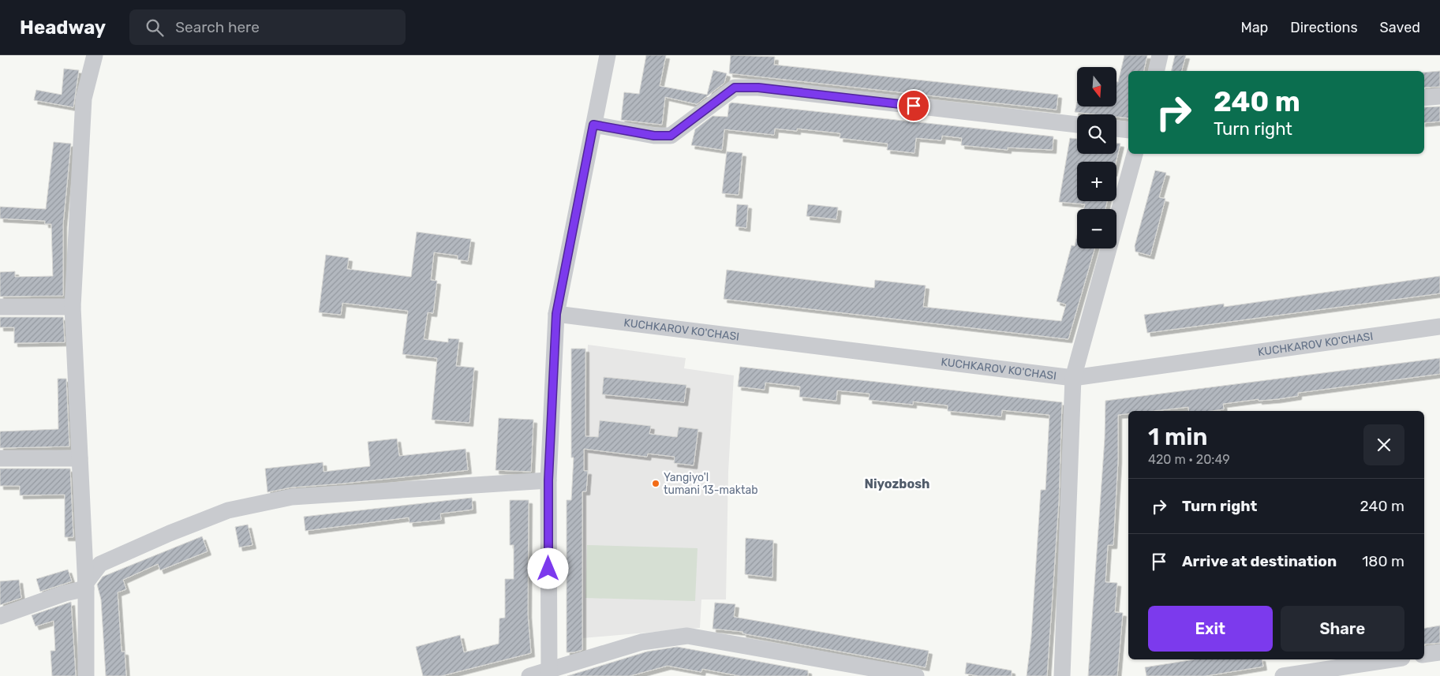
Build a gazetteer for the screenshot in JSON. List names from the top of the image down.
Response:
{
  "streets": {
    "street": ["KUCHKAROV KO'CHASI"]
  },
  "districts": ["Niyozbosh"],
  "places": ["Yangiyo'l tumani 13-maktab"],
  "north": "bottom",
  "page": {
    "header": "Headway",
    "search": "Search here",
    "nav": ["Map", "Directions", "Saved"],
    "map_buttons": ["+", "−"],
    "turn": ["240 m", "Turn right"],
    "heading": ["1 min", "420 m · 20:49"],
    "list": [
      {
        "name": "Turn right",
        "value": "240 m"
      },
      {
        "name": "Arrive at destination",
        "value": "180 m"
      }
    ],
    "buttons": ["Exit", "Share"]
  }
}
